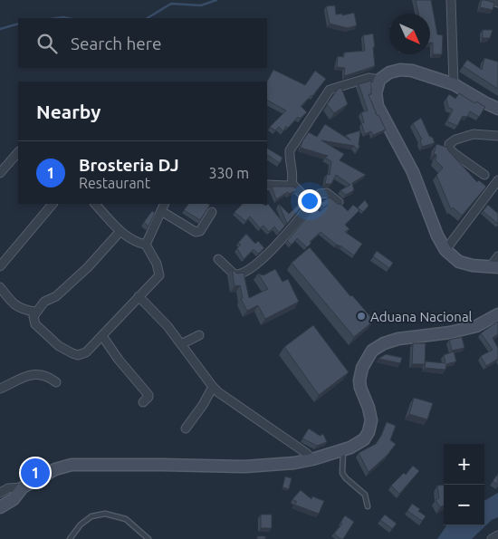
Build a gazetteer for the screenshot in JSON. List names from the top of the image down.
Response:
{
  "places": ["Aduana Nacional"],
  "north": "bottom right",
  "page": {
    "search": "Search here",
    "heading": "Nearby",
    "list": [
      {
        "mark": "1",
        "name": "Brosteria DJ",
        "note": "Restaurant",
        "value": "330 m"
      }
    ],
    "map_buttons": ["+", "−"],
    "pins": "1"
  }
}
